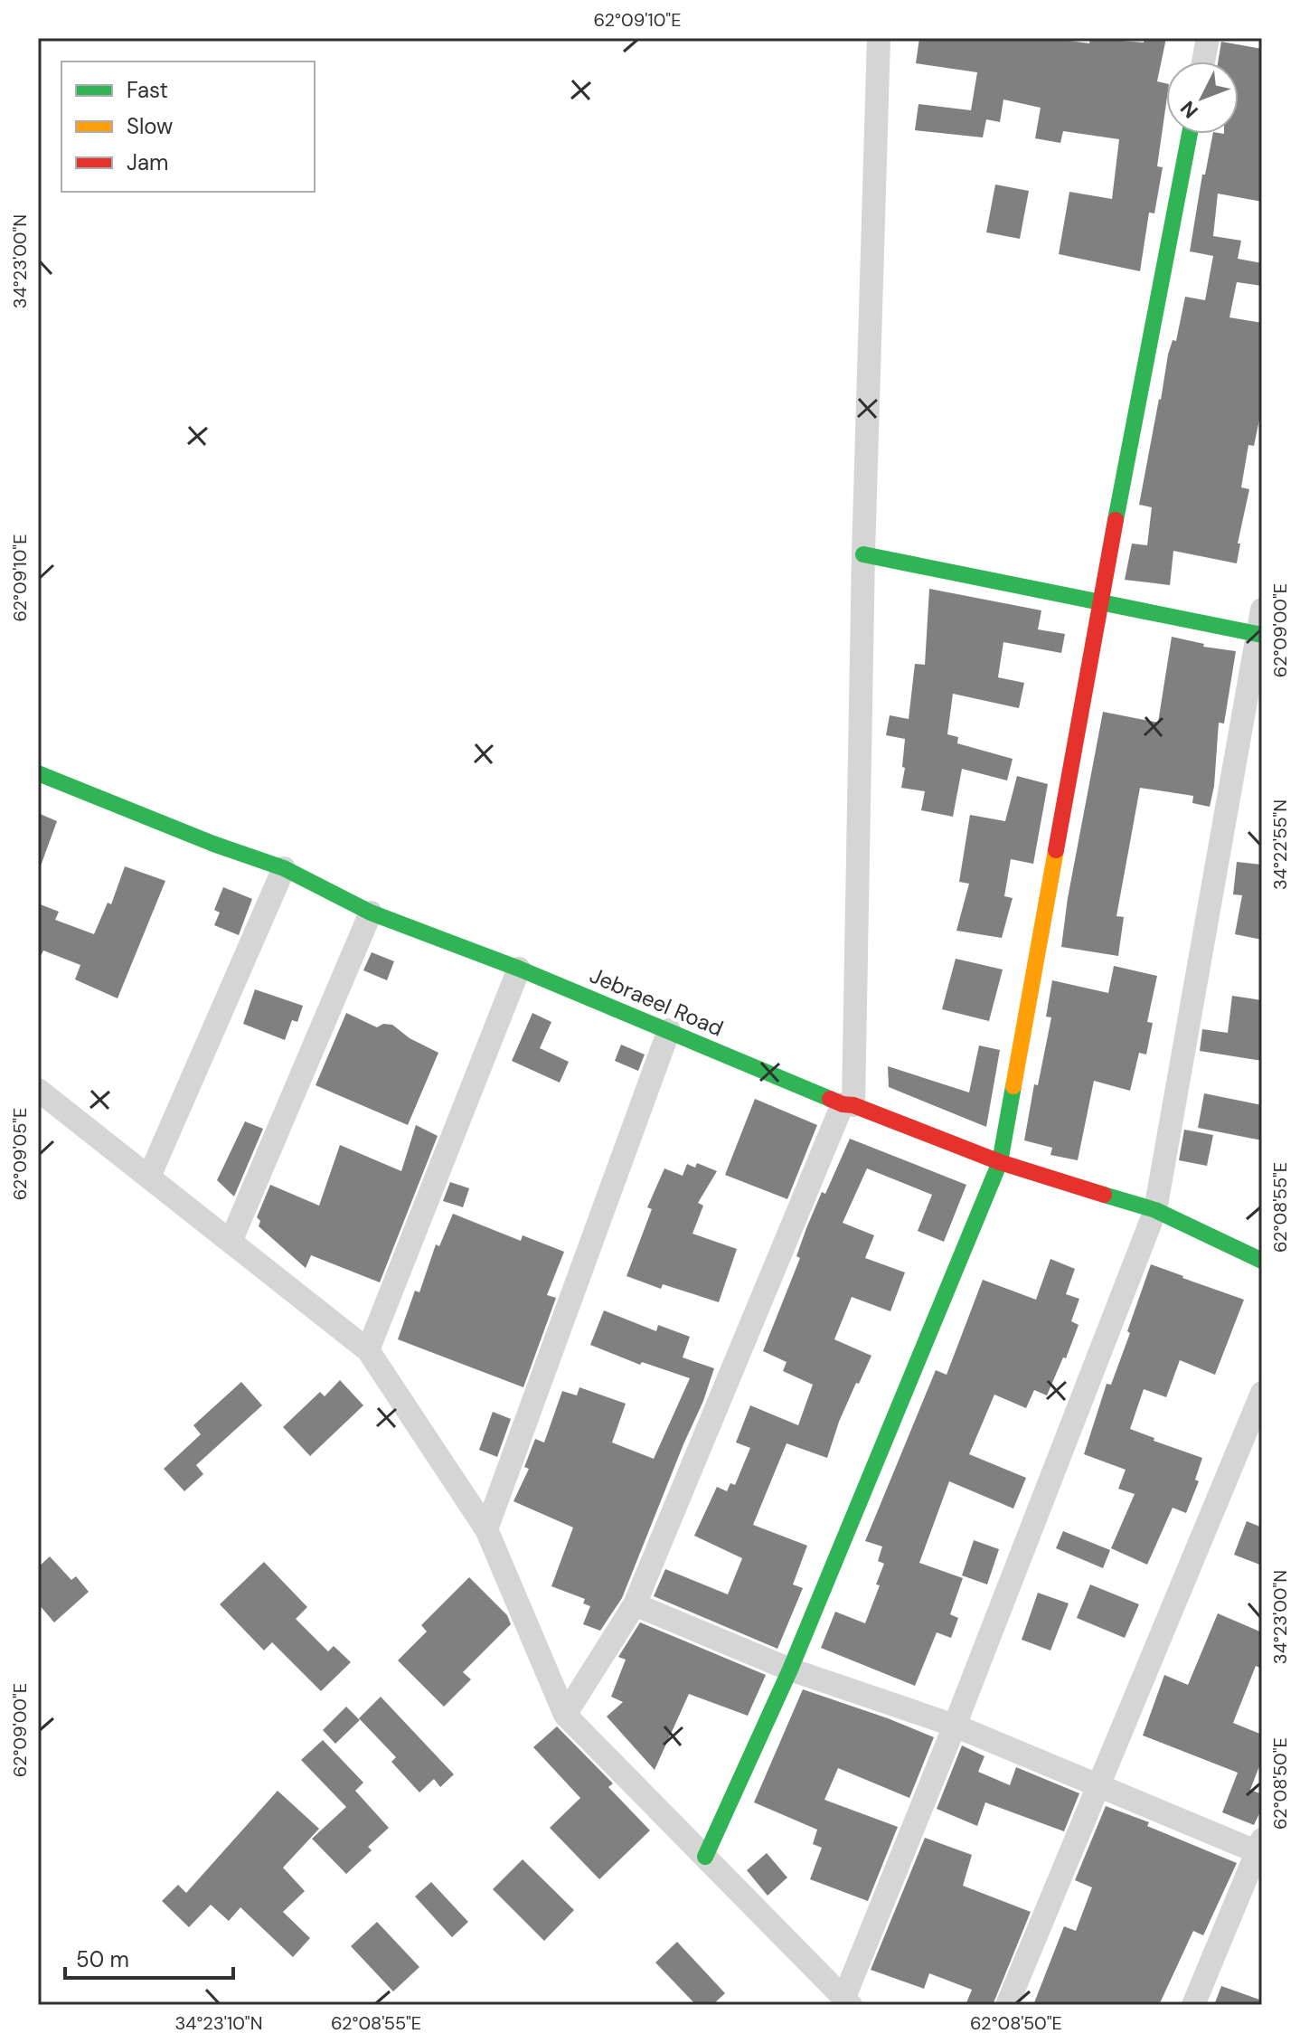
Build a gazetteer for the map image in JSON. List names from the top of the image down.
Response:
{
  "streets": {
    "street": ["Jebraeel Road"]
  },
  "legend": ["Fast", "Slow", "Jam"],
  "scale_bar": "50 m",
  "north": "bottom left",
  "coordinates": [
    "62°09'10\"E",
    "34°23'00\"N",
    "62°09'00\"E",
    "34°22'55\"N",
    "62°09'05\"E",
    "62°08'55\"E",
    "62°08'50\"E",
    "34°23'10\"N"
  ]
}
